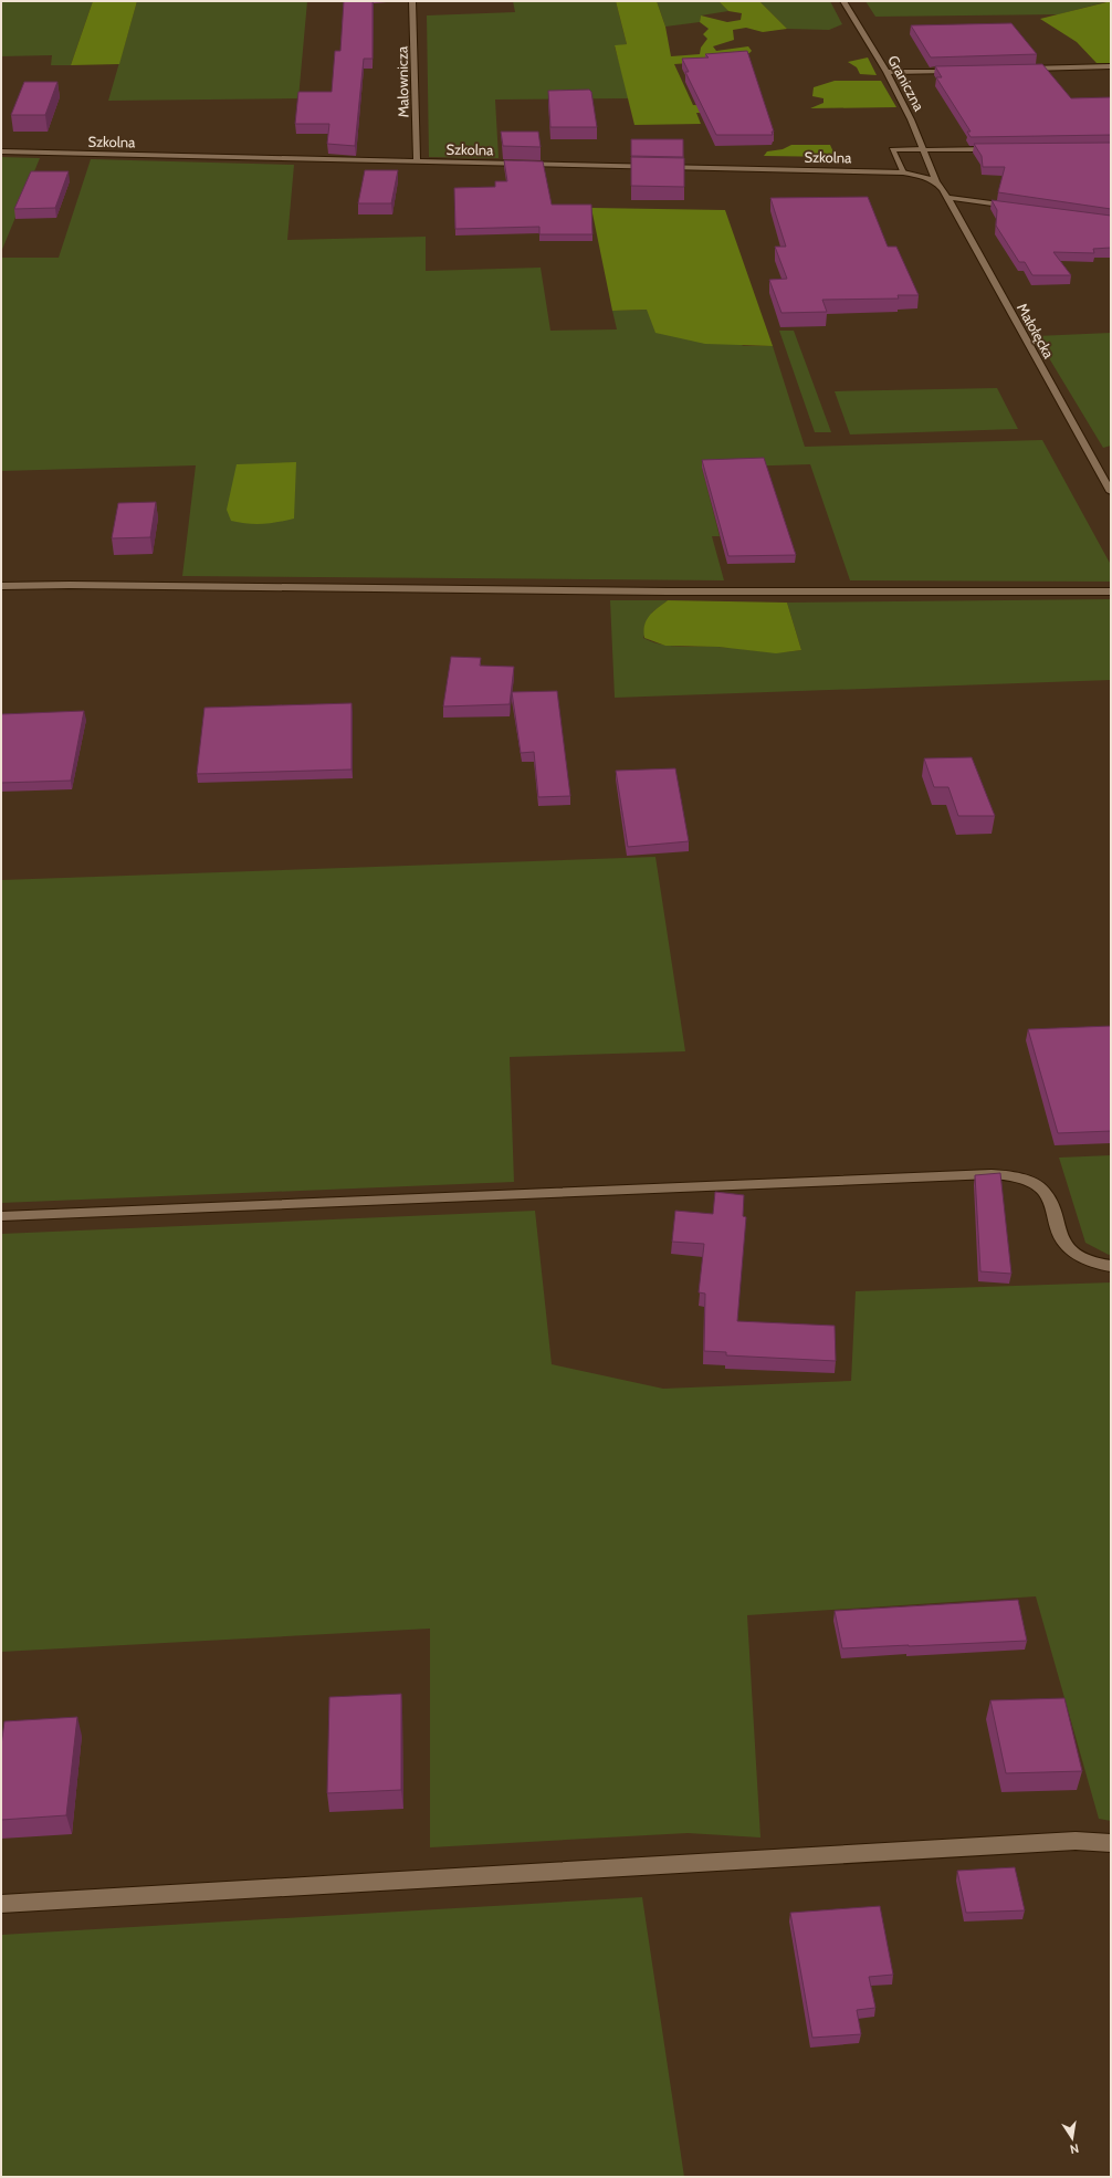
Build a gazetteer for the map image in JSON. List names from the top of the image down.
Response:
{
  "streets": {
    "street": [
      "Malownicza",
      "Graniczna",
      "Szkolna",
      "Małołęcka"
    ]
  },
  "crossings": [
    ["Malownicza", "Szkolna"],
    ["Graniczna", "Szkolna"],
    ["Graniczna", "Małołęcka"],
    ["Szkolna", "Małołęcka"]
  ],
  "north": "bottom"
}
